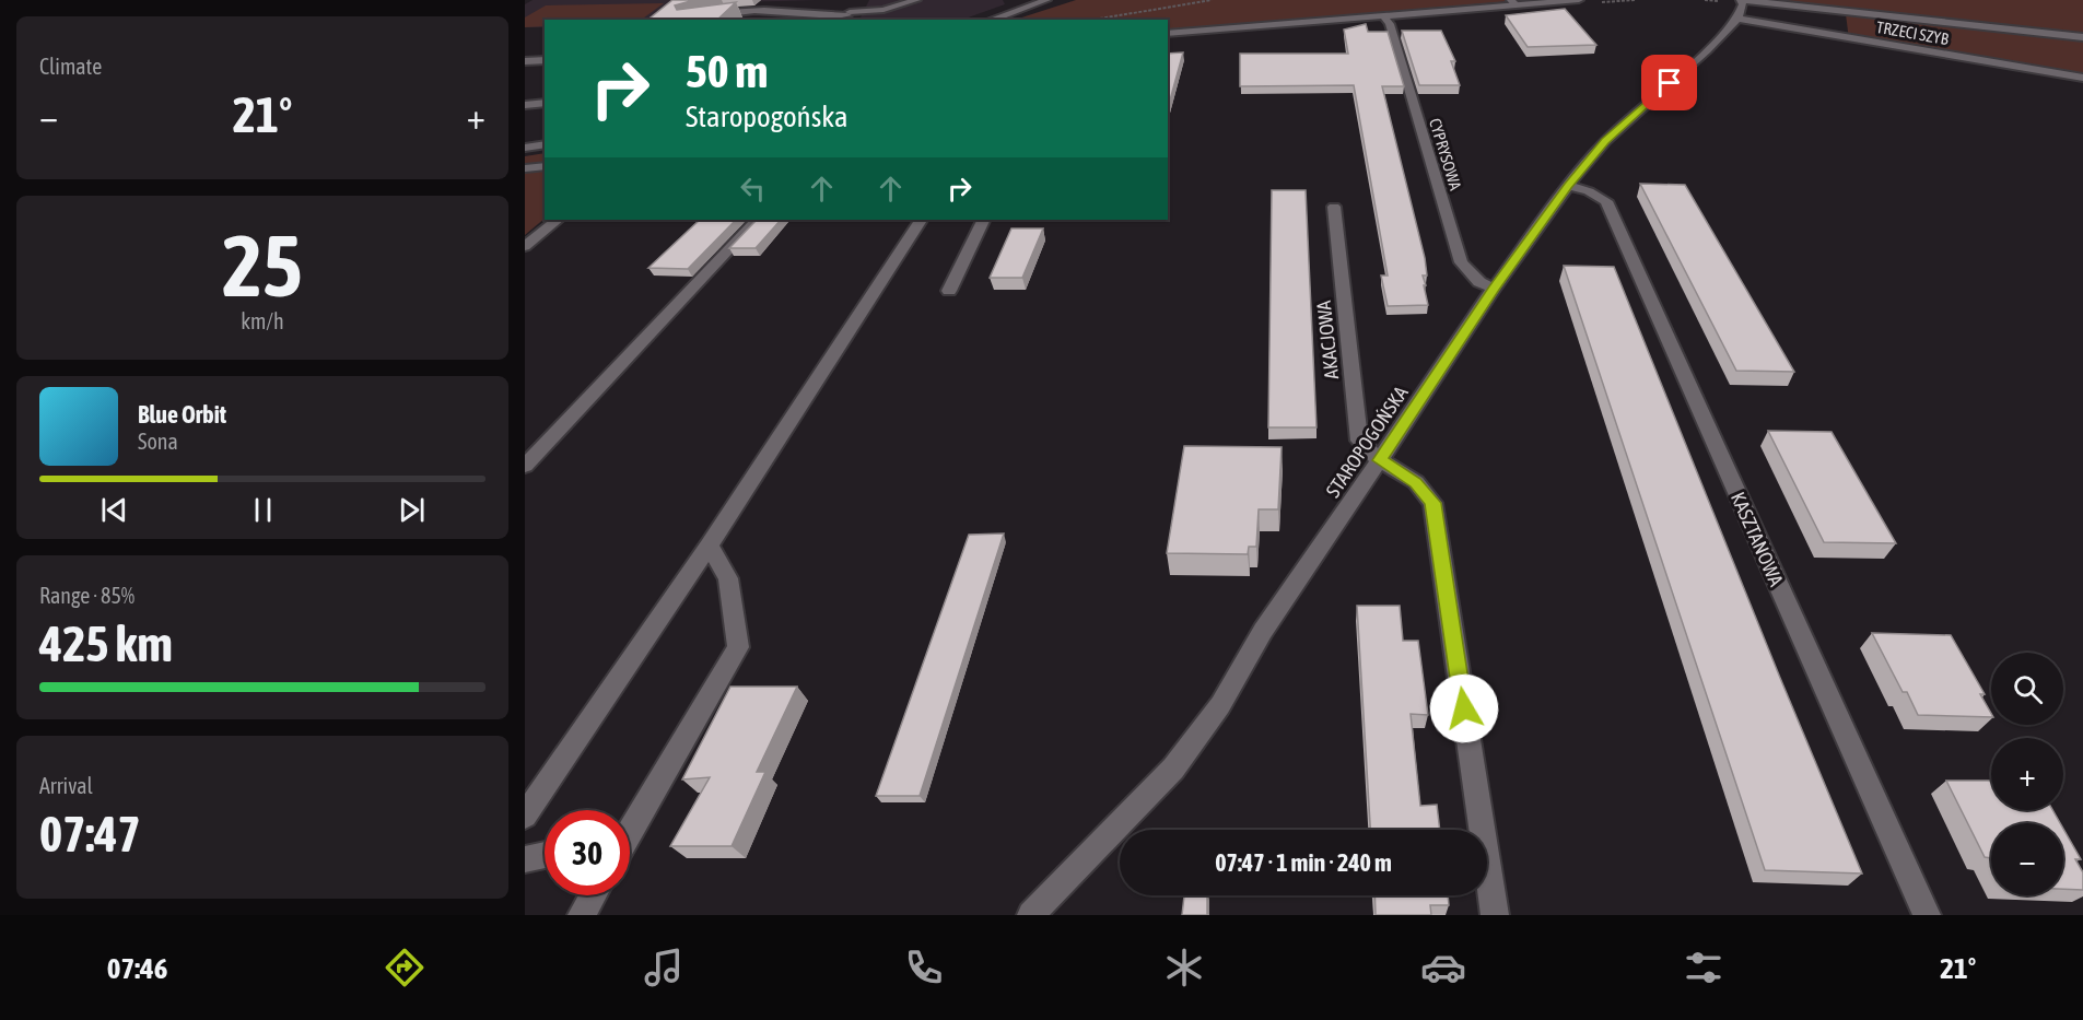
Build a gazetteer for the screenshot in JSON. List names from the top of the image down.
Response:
{
  "streets": {
    "street": [
      "TRZECI SZYB",
      "CYPRYSOWA",
      "AKACJOWA",
      "STAROPOGOŃSKA",
      "KASZTANOWA"
    ]
  },
  "crossings": [
    ["TRZECI SZYB", "STAROPOGOŃSKA"],
    ["CYPRYSOWA", "STAROPOGOŃSKA"],
    ["AKACJOWA", "STAROPOGOŃSKA"],
    ["STAROPOGOŃSKA", "KASZTANOWA"]
  ],
  "page": {
    "tile": [
      "Climate",
      ["25", "km/h"],
      ["Range · 85%", "425 km"],
      ["Arrival", "07:47"]
    ],
    "turn": ["50 m", "Staropogońska"],
    "heat": ["−", "21°", "+"],
    "song": ["Blue Orbit", "Sona"],
    "map_buttons": ["+", "−"],
    "limit": "30",
    "trip": "07:47 · 1 min · 240 m",
    "tabs": ["07:46", "21°"]
  }
}
